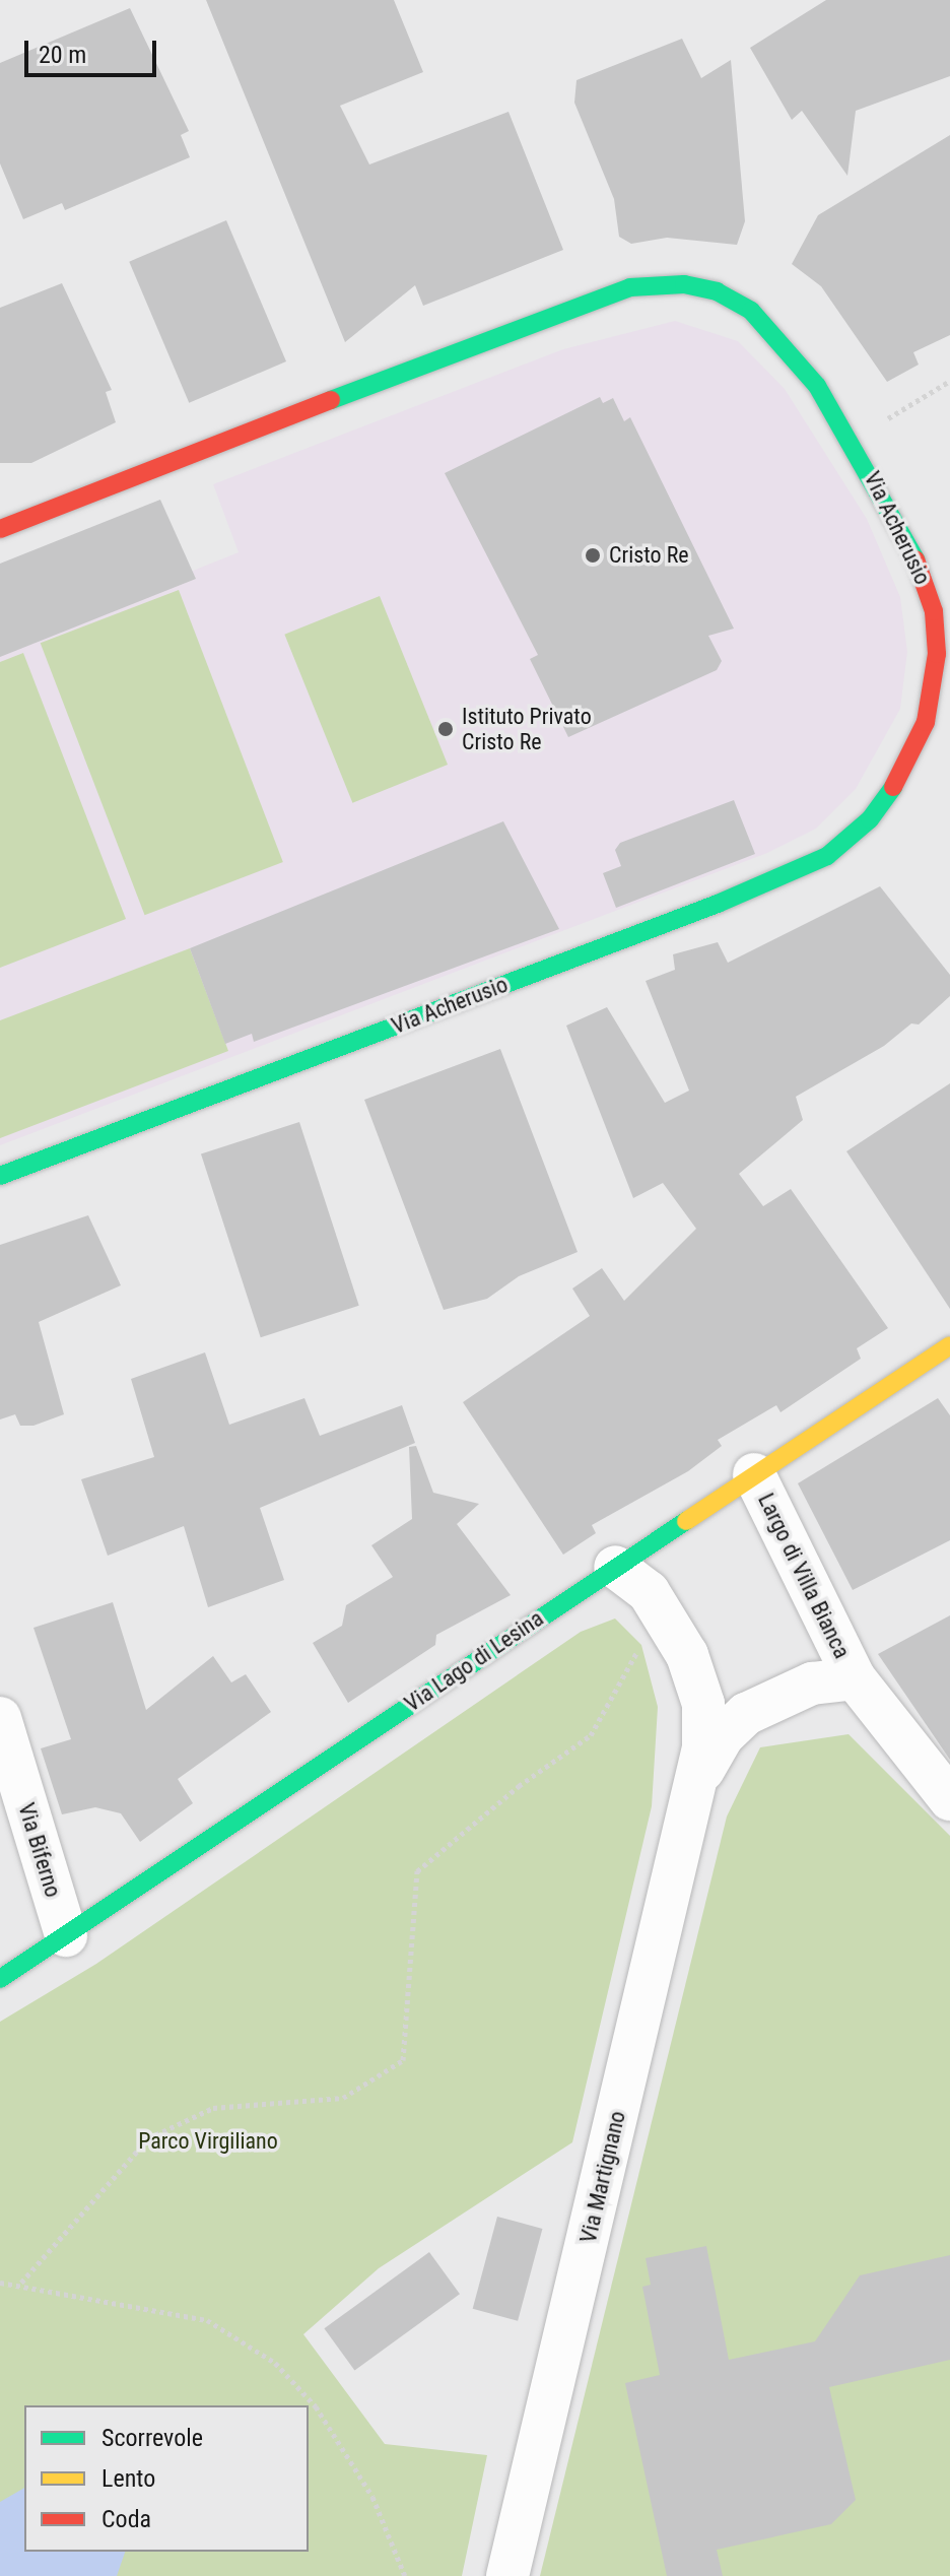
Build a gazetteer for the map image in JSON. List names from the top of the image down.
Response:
{
  "streets": {
    "street": [
      "Via Acherusio",
      "Largo di Villa Bianca",
      "Via Lago di Lesina",
      "Via Biferno",
      "Via Martignano"
    ]
  },
  "crossings": [
    ["Largo di Villa Bianca", "Via Lago di Lesina"],
    ["Largo di Villa Bianca", "Via Martignano"],
    ["Via Lago di Lesina", "Via Biferno"]
  ],
  "parks": ["Parco Virgiliano"],
  "places": ["Cristo Re", "Istituto Privato Cristo Re"],
  "legend": ["Scorrevole", "Lento", "Coda"],
  "scale_bar": "20 m"
}
